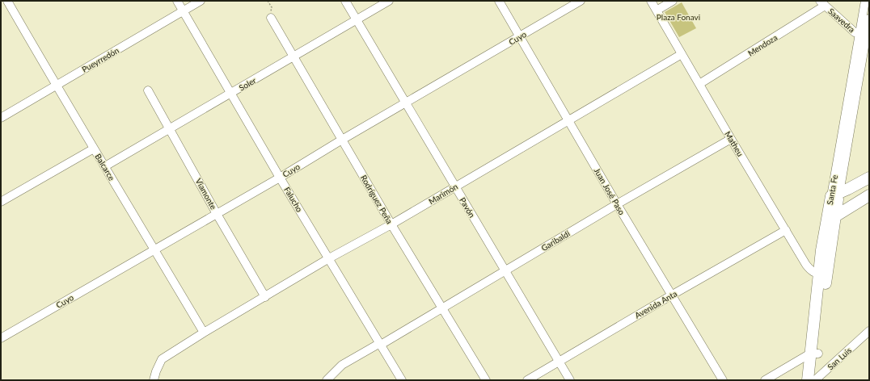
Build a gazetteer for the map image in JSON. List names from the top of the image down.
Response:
{
  "streets": {
    "main road": ["Santa Fe"],
    "street": [
      "Saavedra",
      "Cuyo",
      "Mendoza",
      "Pueyrredón",
      "Soler",
      "Matheu",
      "Balcarce",
      "Juan José Paso",
      "Viamonte",
      "Marimón",
      "Falucho",
      "Rodríguez Peña",
      "Pavón",
      "Garibaldi",
      "Avenida Anta",
      "San Luis"
    ]
  },
  "crossings": [
    ["Saavedra", "Mendoza"],
    ["Saavedra", "Santa Fe"],
    ["Cuyo", "Balcarce"],
    ["Cuyo", "Juan José Paso"],
    ["Cuyo", "Viamonte"],
    ["Cuyo", "Falucho"],
    ["Cuyo", "Rodríguez Peña"],
    ["Cuyo", "Pavón"],
    ["Mendoza", "Matheu"],
    ["Pueyrredón", "Balcarce"],
    ["Pueyrredón", "Falucho"],
    ["Soler", "Balcarce"],
    ["Soler", "Viamonte"],
    ["Soler", "Falucho"],
    ["Soler", "Rodríguez Peña"],
    ["Soler", "Pavón"],
    ["Matheu", "Santa Fe"],
    ["Matheu", "Marimón"],
    ["Matheu", "Garibaldi"],
    ["Matheu", "Avenida Anta"],
    ["Balcarce", "Marimón"],
    ["Santa Fe", "San Luis"],
    ["Juan José Paso", "Marimón"],
    ["Juan José Paso", "Garibaldi"],
    ["Juan José Paso", "Avenida Anta"],
    ["Viamonte", "Marimón"],
    ["Marimón", "Falucho"],
    ["Marimón", "Rodríguez Peña"],
    ["Marimón", "Pavón"],
    ["Falucho", "Garibaldi"],
    ["Rodríguez Peña", "Garibaldi"],
    ["Pavón", "Garibaldi"],
    ["Pavón", "Avenida Anta"]
  ],
  "parks": ["Plaza Fonavi"]
}
